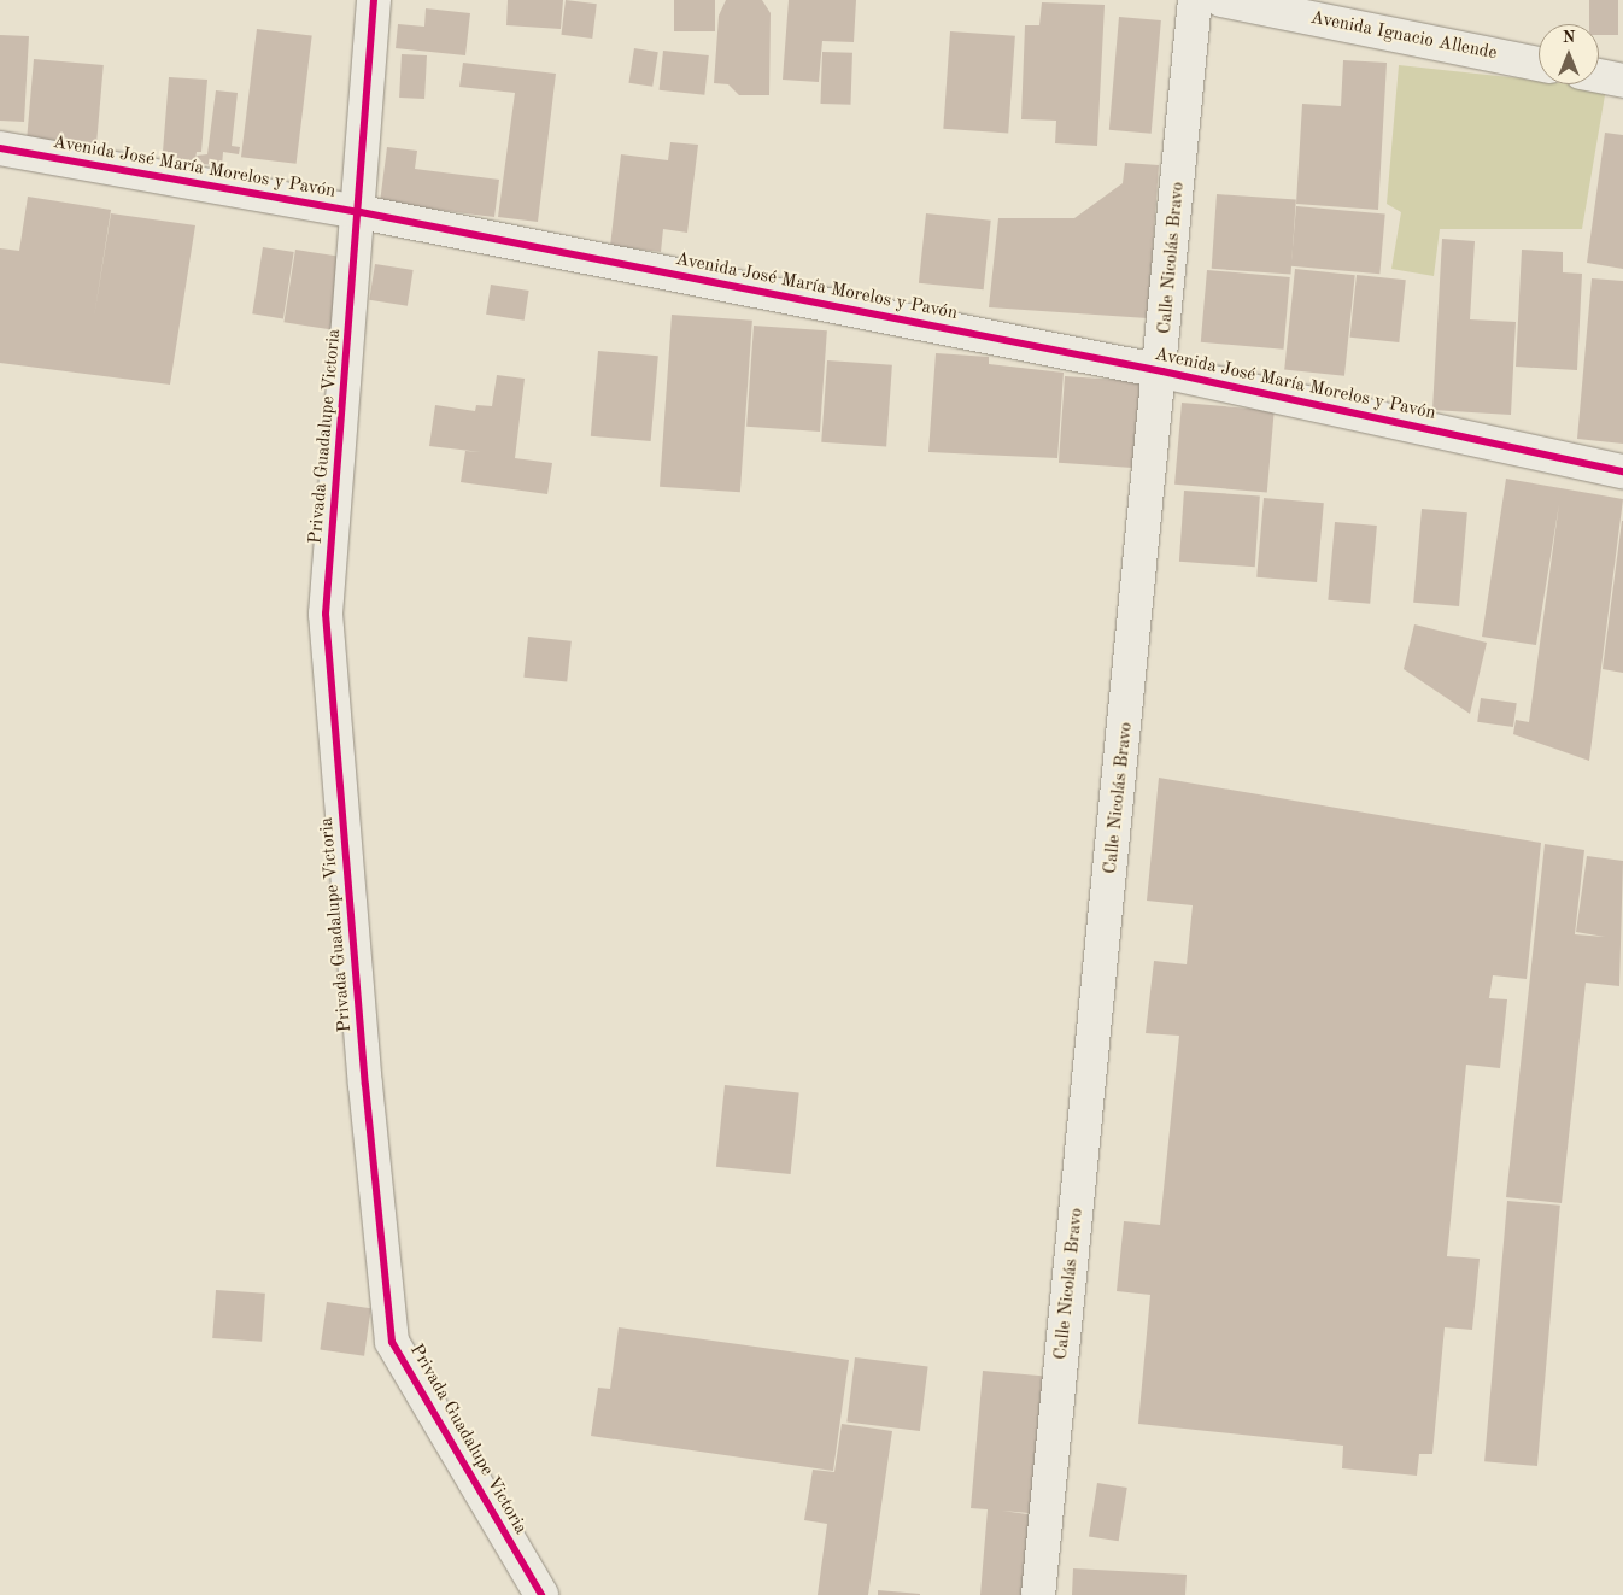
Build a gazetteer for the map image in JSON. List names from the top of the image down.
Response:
{
  "streets": {
    "street": [
      "Avenida Ignacio Allende",
      "Avenida José María Morelos y Pavón",
      "Calle Nicolás Bravo",
      "Privada Guadalupe Victoria"
    ]
  },
  "crossings": [
    ["Avenida José María Morelos y Pavón", "Calle Nicolás Bravo"],
    ["Avenida José María Morelos y Pavón", "Privada Guadalupe Victoria"]
  ],
  "north": "top"
}
